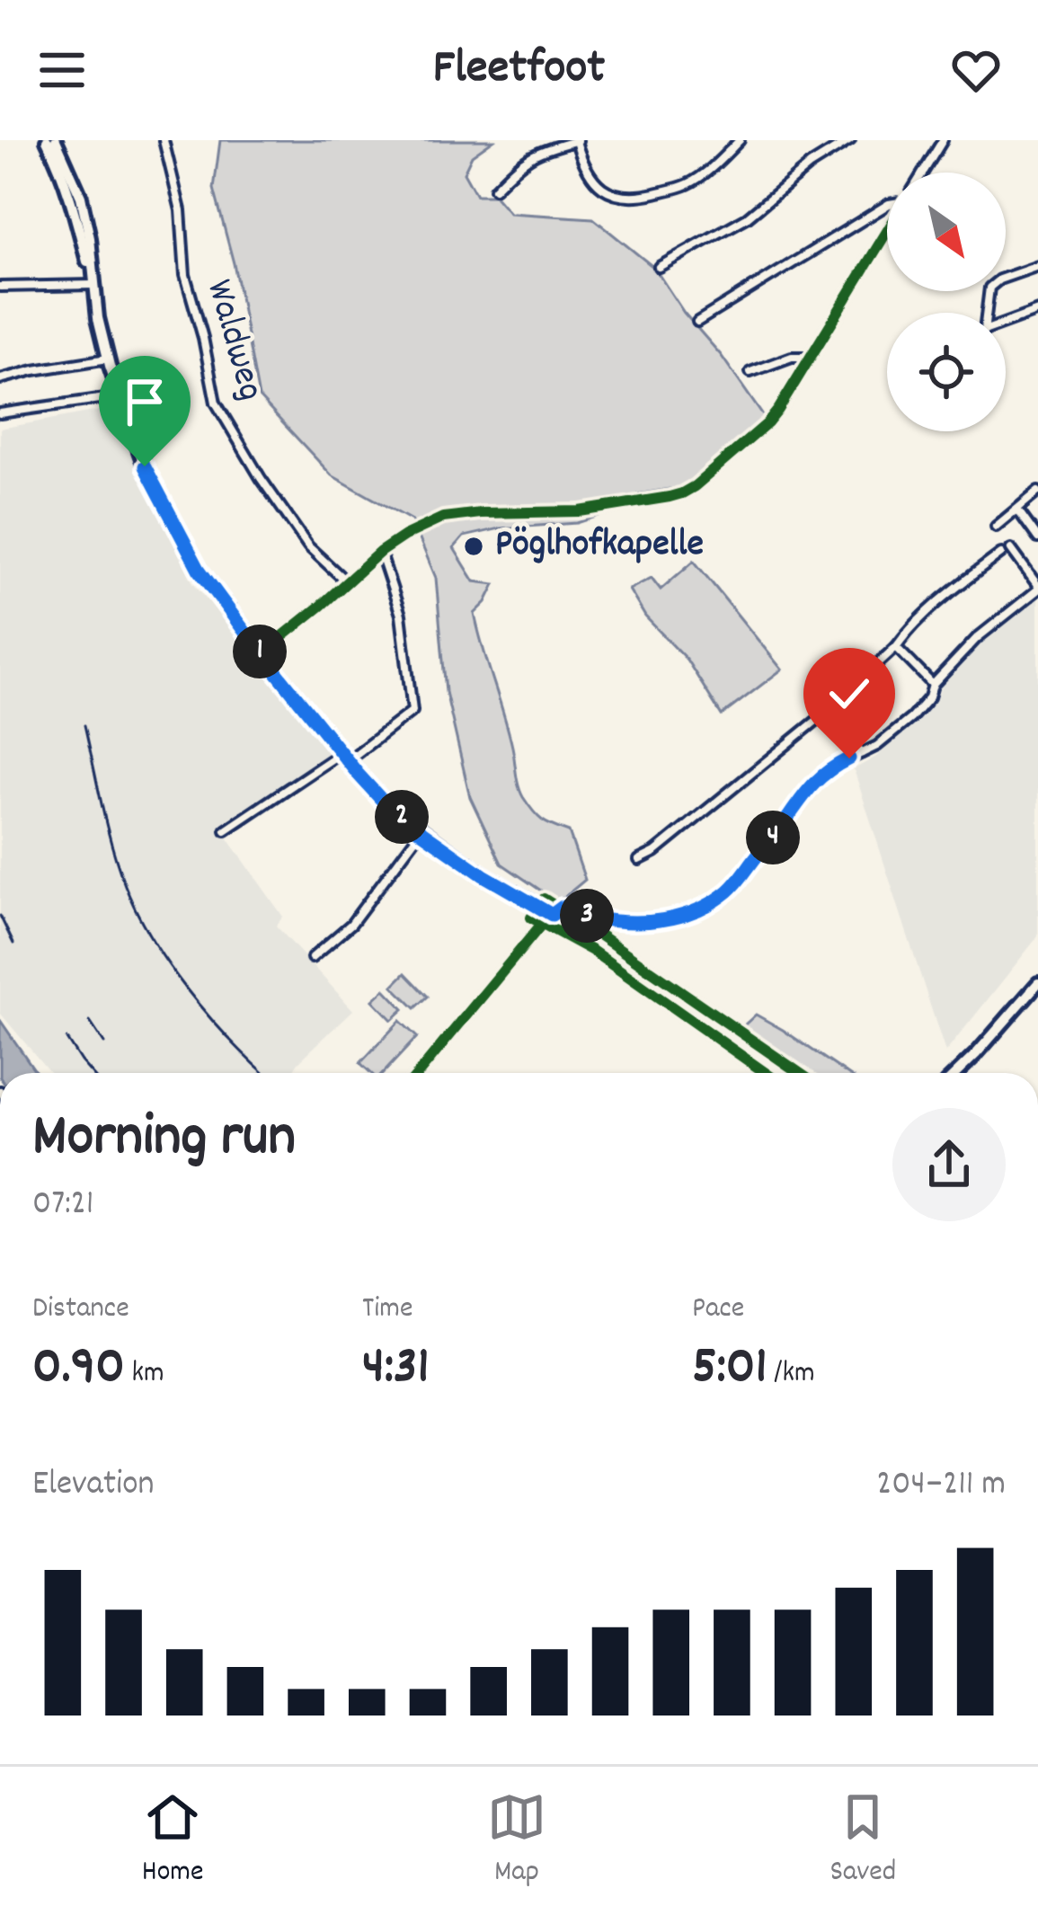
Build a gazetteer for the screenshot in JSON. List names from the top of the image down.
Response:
{
  "streets": {
    "street": ["Waldweg"]
  },
  "places": ["Pöglhofkapelle"],
  "north": "bottom right",
  "page": {
    "header": "Fleetfoot",
    "pins": [
      "1",
      "2",
      "4",
      "3"
    ],
    "heading": ["Morning run", "07:21"],
    "stats": [
      ["Distance", "0.90 km"],
      ["Time", "4:31"],
      ["Pace", "5:01 /km"]
    ],
    "chart": ["Elevation", "204–211 m"],
    "tabs": ["Home", "Map", "Saved"]
  }
}
